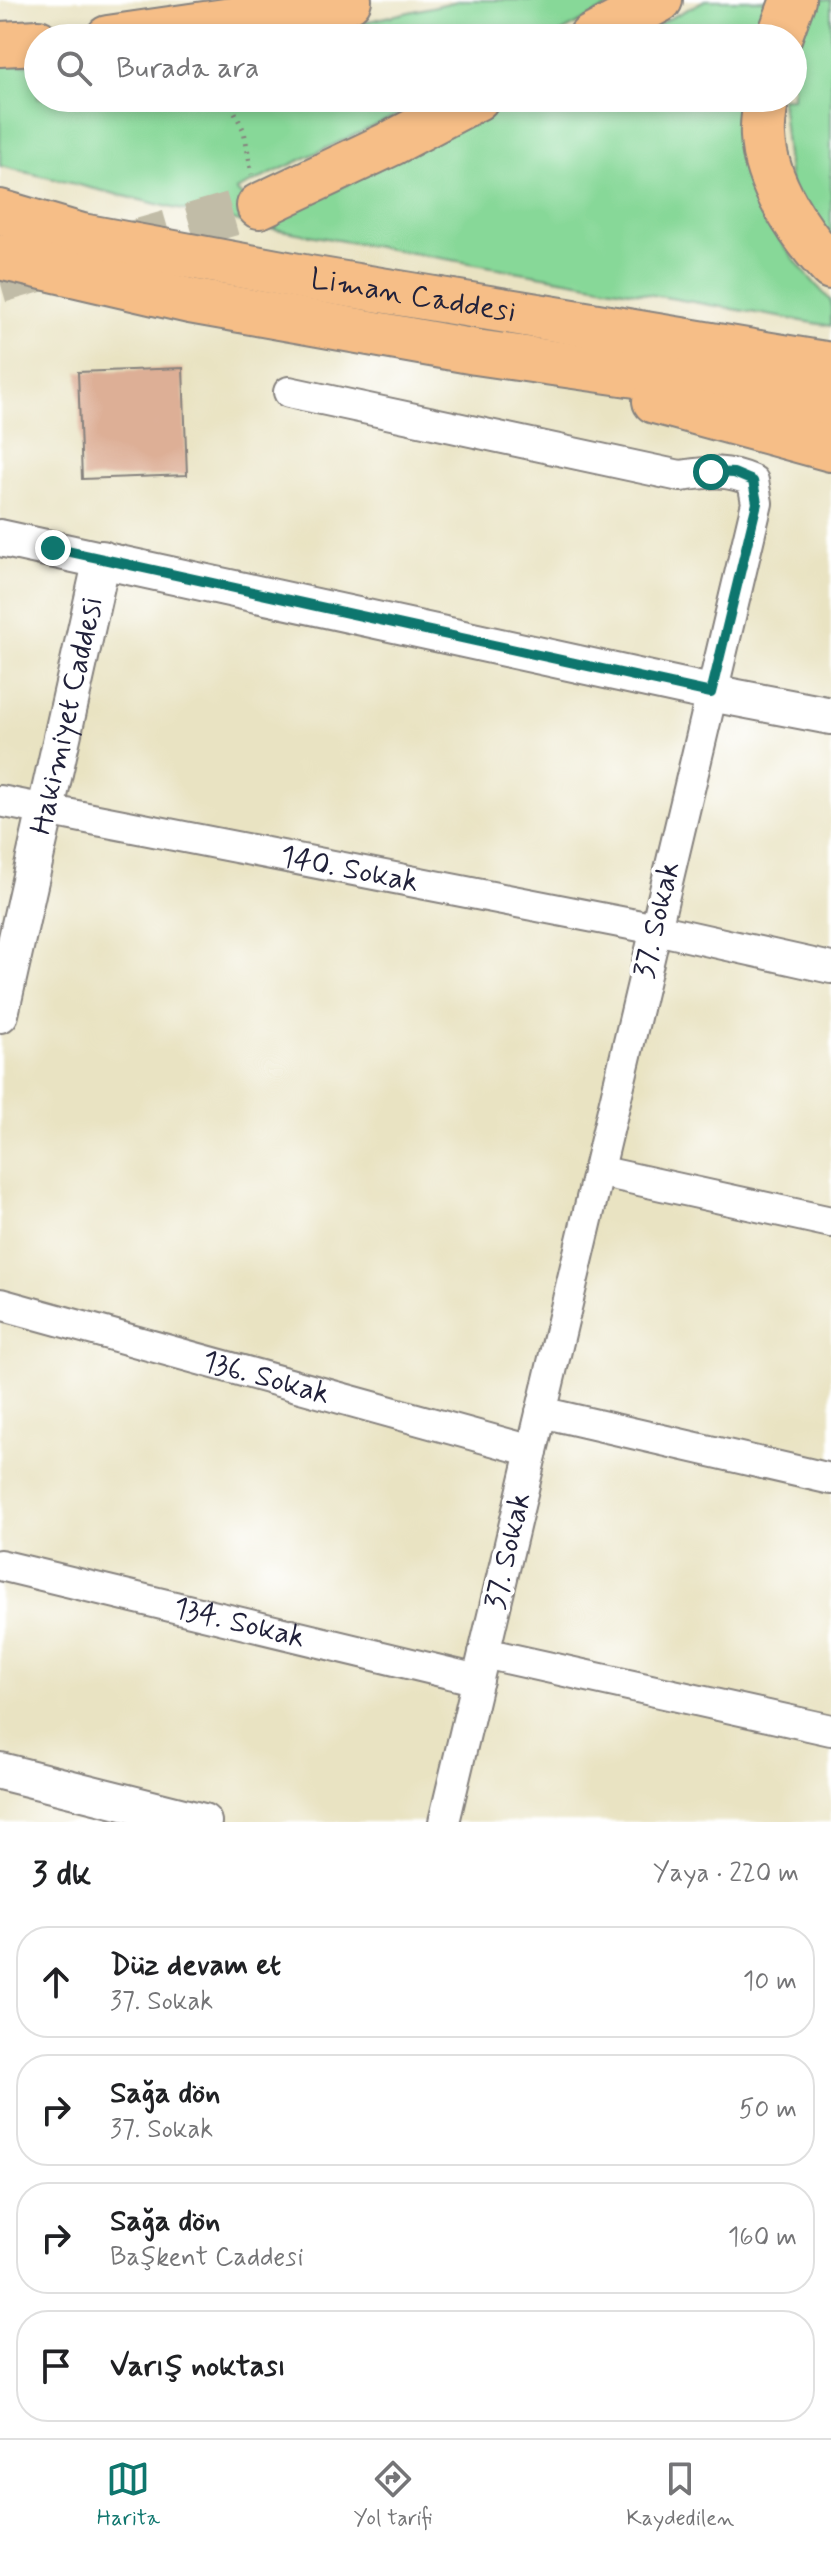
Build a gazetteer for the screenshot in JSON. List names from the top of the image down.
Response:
{
  "streets": {
    "highway": ["Liman Caddesi"],
    "street": [
      "Hakimiyet Caddesi",
      "140. Sokak",
      "37. Sokak",
      "136. Sokak",
      "134. Sokak"
    ]
  },
  "crossings": [
    ["Hakimiyet Caddesi", "140. Sokak"],
    ["140. Sokak", "37. Sokak"],
    ["37. Sokak", "136. Sokak"],
    ["37. Sokak", "134. Sokak"]
  ],
  "page": {
    "search": "Burada ara",
    "heading": ["3 dk", "Yaya · 220 m"],
    "list": [
      ["Düz devam et", "37. Sokak", "10 m"],
      ["Sağa dön", "37. Sokak", "50 m"],
      ["Sağa dön", "Başkent Caddesi", "160 m"],
      "Varış noktası"
    ],
    "nav": ["Harita", "Yol tarifi", "Kaydedilen"]
  }
}
